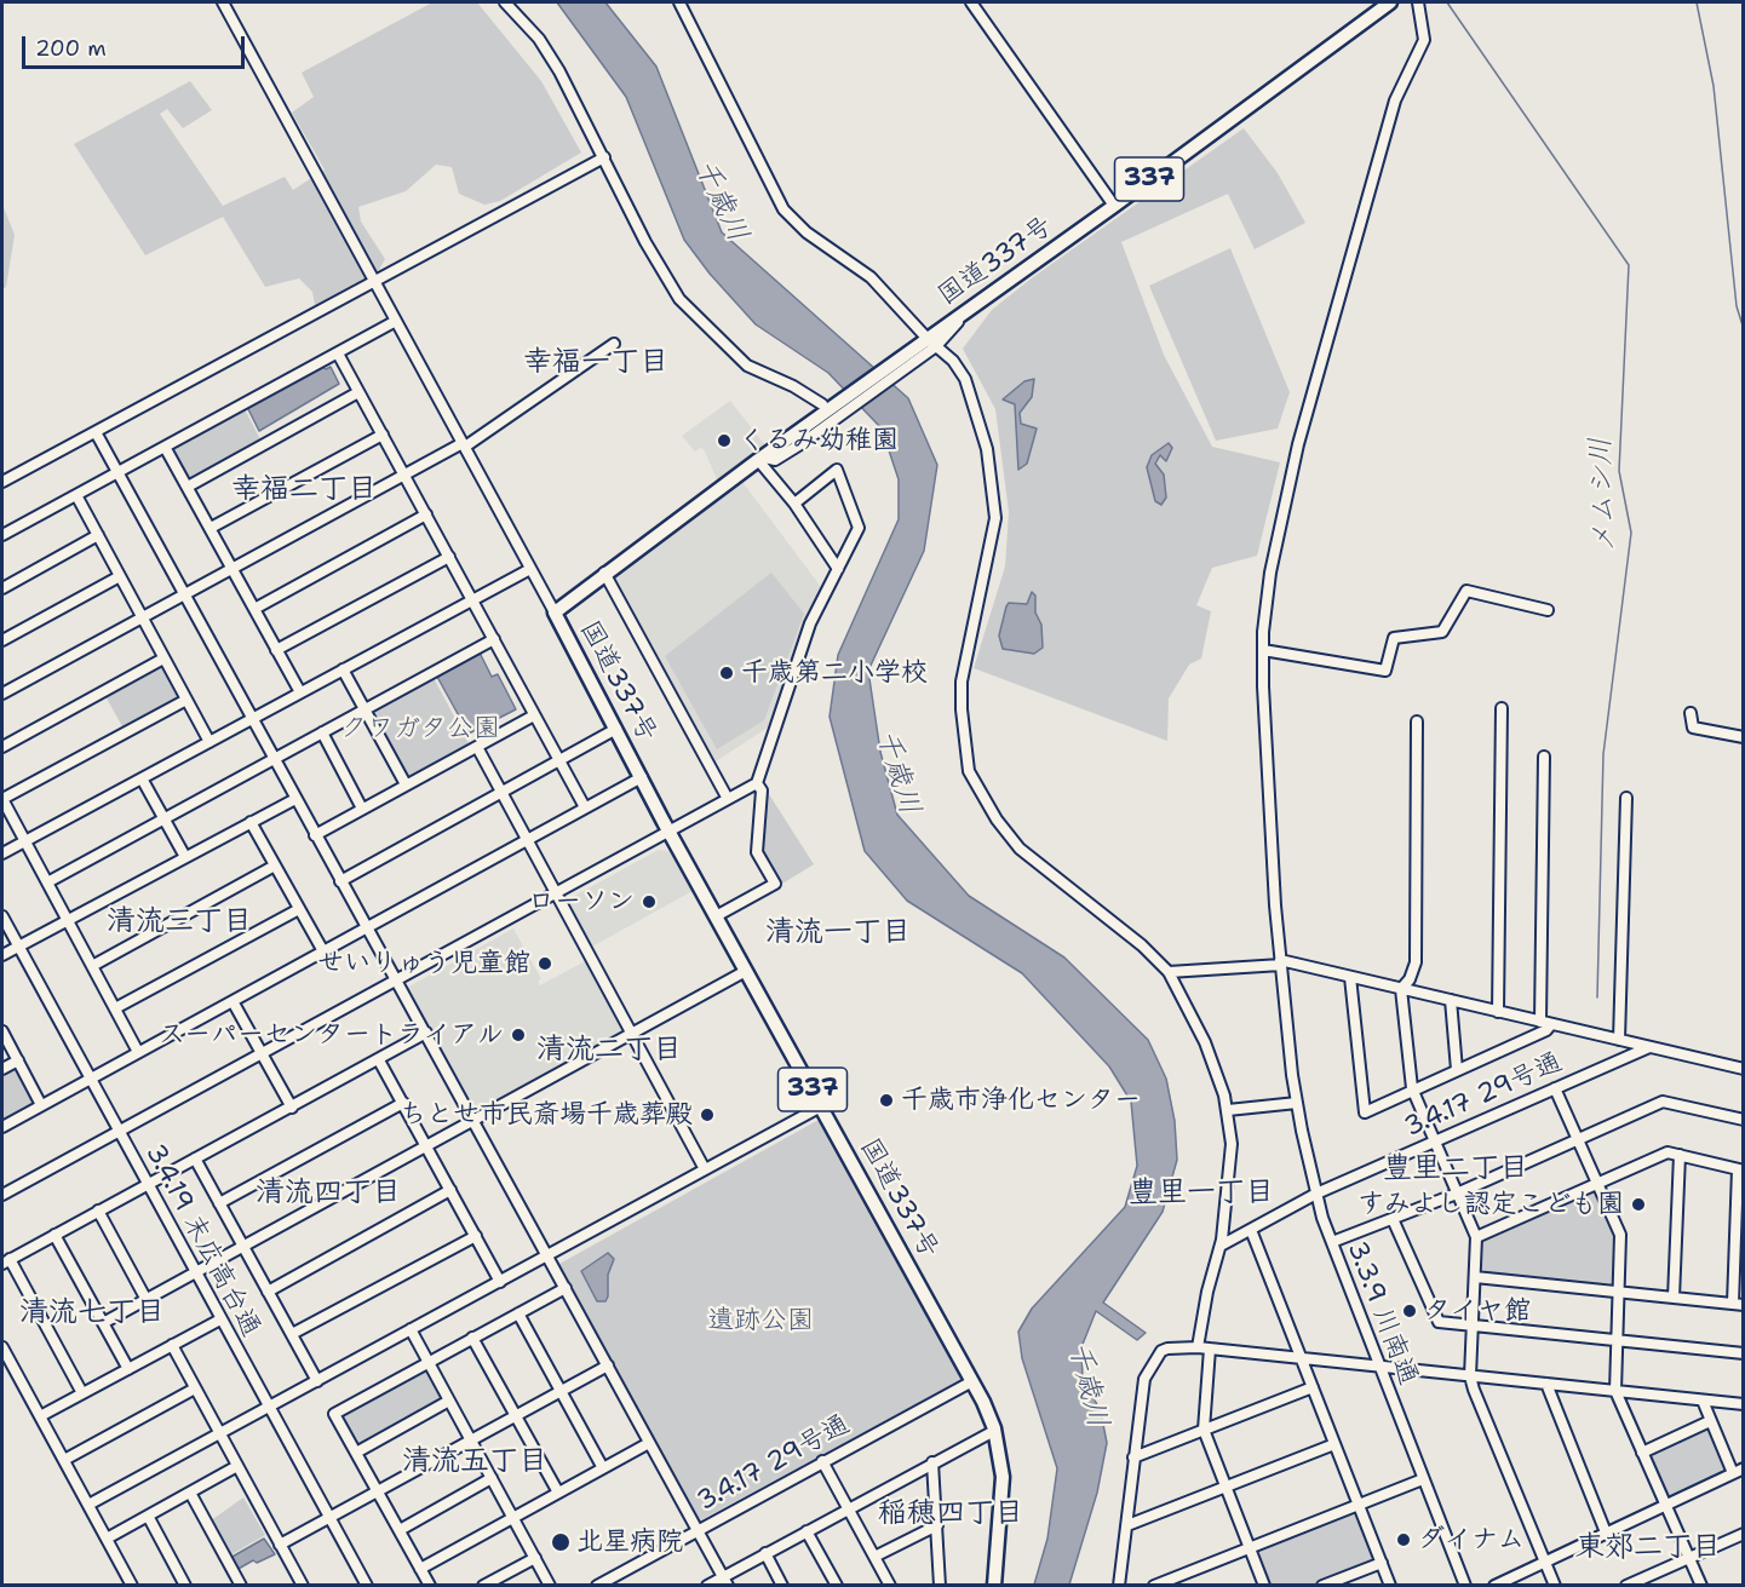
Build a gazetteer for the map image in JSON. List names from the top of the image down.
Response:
{
  "streets": {
    "highway": ["337", "国道337号"],
    "street": ["3.4.17 29号通", "3.4.19 末広高台通", "3.3.9 川南通"]
  },
  "crossings": [
    ["国道337号", "3.4.17 29号通"],
    ["3.4.17 29号通", "3.3.9 川南通"]
  ],
  "districts": [
    "幸福一丁目",
    "幸福二丁目",
    "清流三丁目",
    "清流一丁目",
    "清流二丁目",
    "豊里二丁目",
    "清流四丁目",
    "豊里一丁目",
    "清流七丁目",
    "清流五丁目",
    "稲穂四丁目",
    "東郊二丁目"
  ],
  "water": ["千歳川", "メムシ川"],
  "parks": ["クワガタ公園", "遺跡公園"],
  "places": [
    "くるみ幼稚園",
    "千歳第二小学校",
    "ローソン",
    "せいりゅう児童館",
    "スーパーセンタートライアル",
    "千歳市浄化センター",
    "ちとせ市民斎場千歳葬殿",
    "すみよし認定こども園",
    "タイヤ館",
    "ダイナム",
    "北星病院"
  ],
  "scale_bar": "200 m"
}
